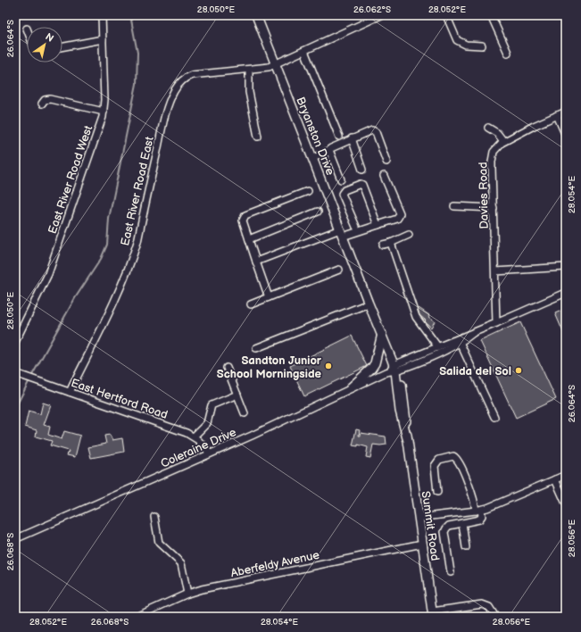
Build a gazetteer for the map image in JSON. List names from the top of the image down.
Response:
{
  "streets": {
    "main road": ["Bryanston Drive", "Summit Road"],
    "street": [
      "East River Road West",
      "East River Road East",
      "Davies Road",
      "East Hertford Road",
      "Coleraine Drive",
      "Aberfeldy Avenue"
    ]
  },
  "crossings": [
    ["Bryanston Drive", "East River Road East"],
    ["Bryanston Drive", "Coleraine Drive"],
    ["Bryanston Drive", "Summit Road"],
    ["East River Road East", "East Hertford Road"],
    ["Davies Road", "Coleraine Drive"],
    ["East Hertford Road", "Coleraine Drive"],
    ["Coleraine Drive", "Summit Road"],
    ["Summit Road", "Aberfeldy Avenue"]
  ],
  "places": ["Sandton Junior School Morningside", "Salida del Sol"],
  "north": "top right",
  "coordinates": [
    "28.050°E",
    "26.062°S",
    "28.052°E",
    "26.064°S",
    "28.054°E",
    "28.056°E",
    "26.068°S"
  ]
}
